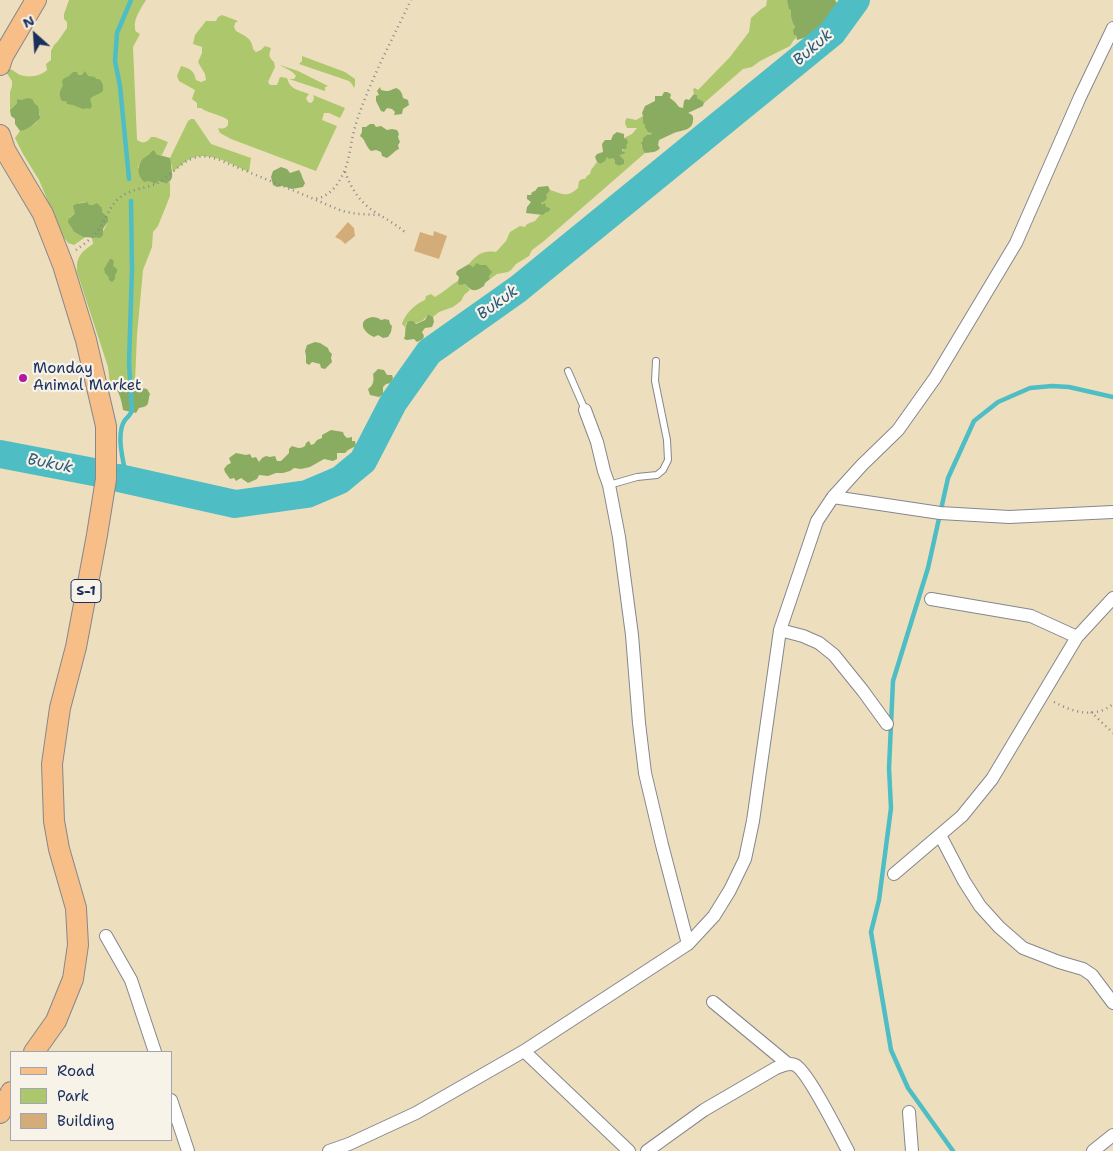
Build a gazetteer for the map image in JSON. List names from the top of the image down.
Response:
{
  "streets": {
    "main road": ["S-1"]
  },
  "water": ["Bukuk"],
  "places": ["Monday Animal Market"],
  "legend": ["Road", "Park", "Building"],
  "north": "top left"
}
